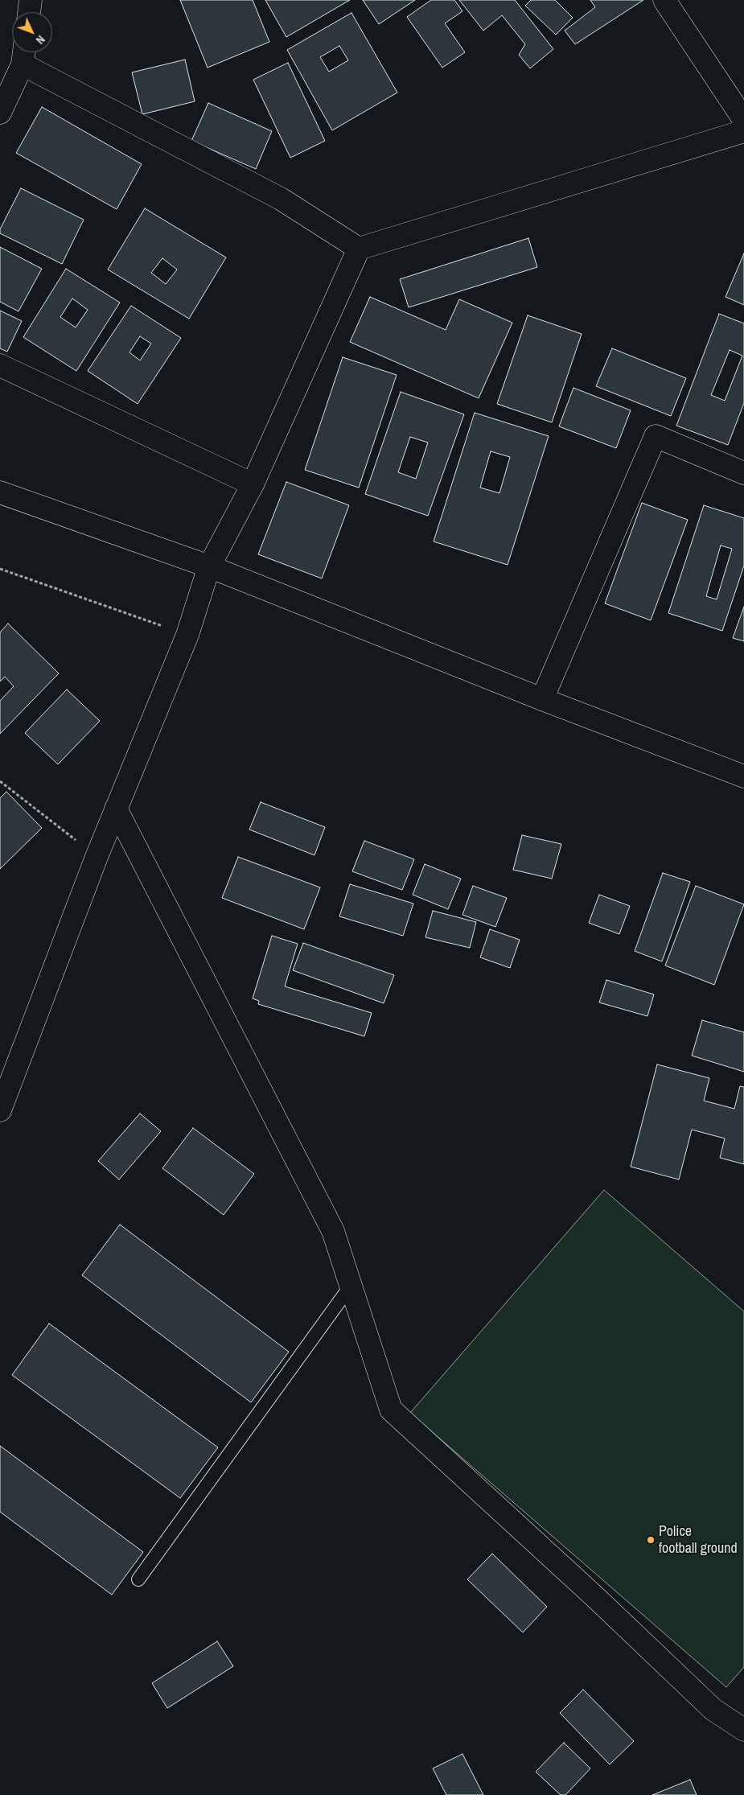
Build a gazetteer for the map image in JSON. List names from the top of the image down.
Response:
{
  "places": ["Police football ground"],
  "north": "bottom right"
}
